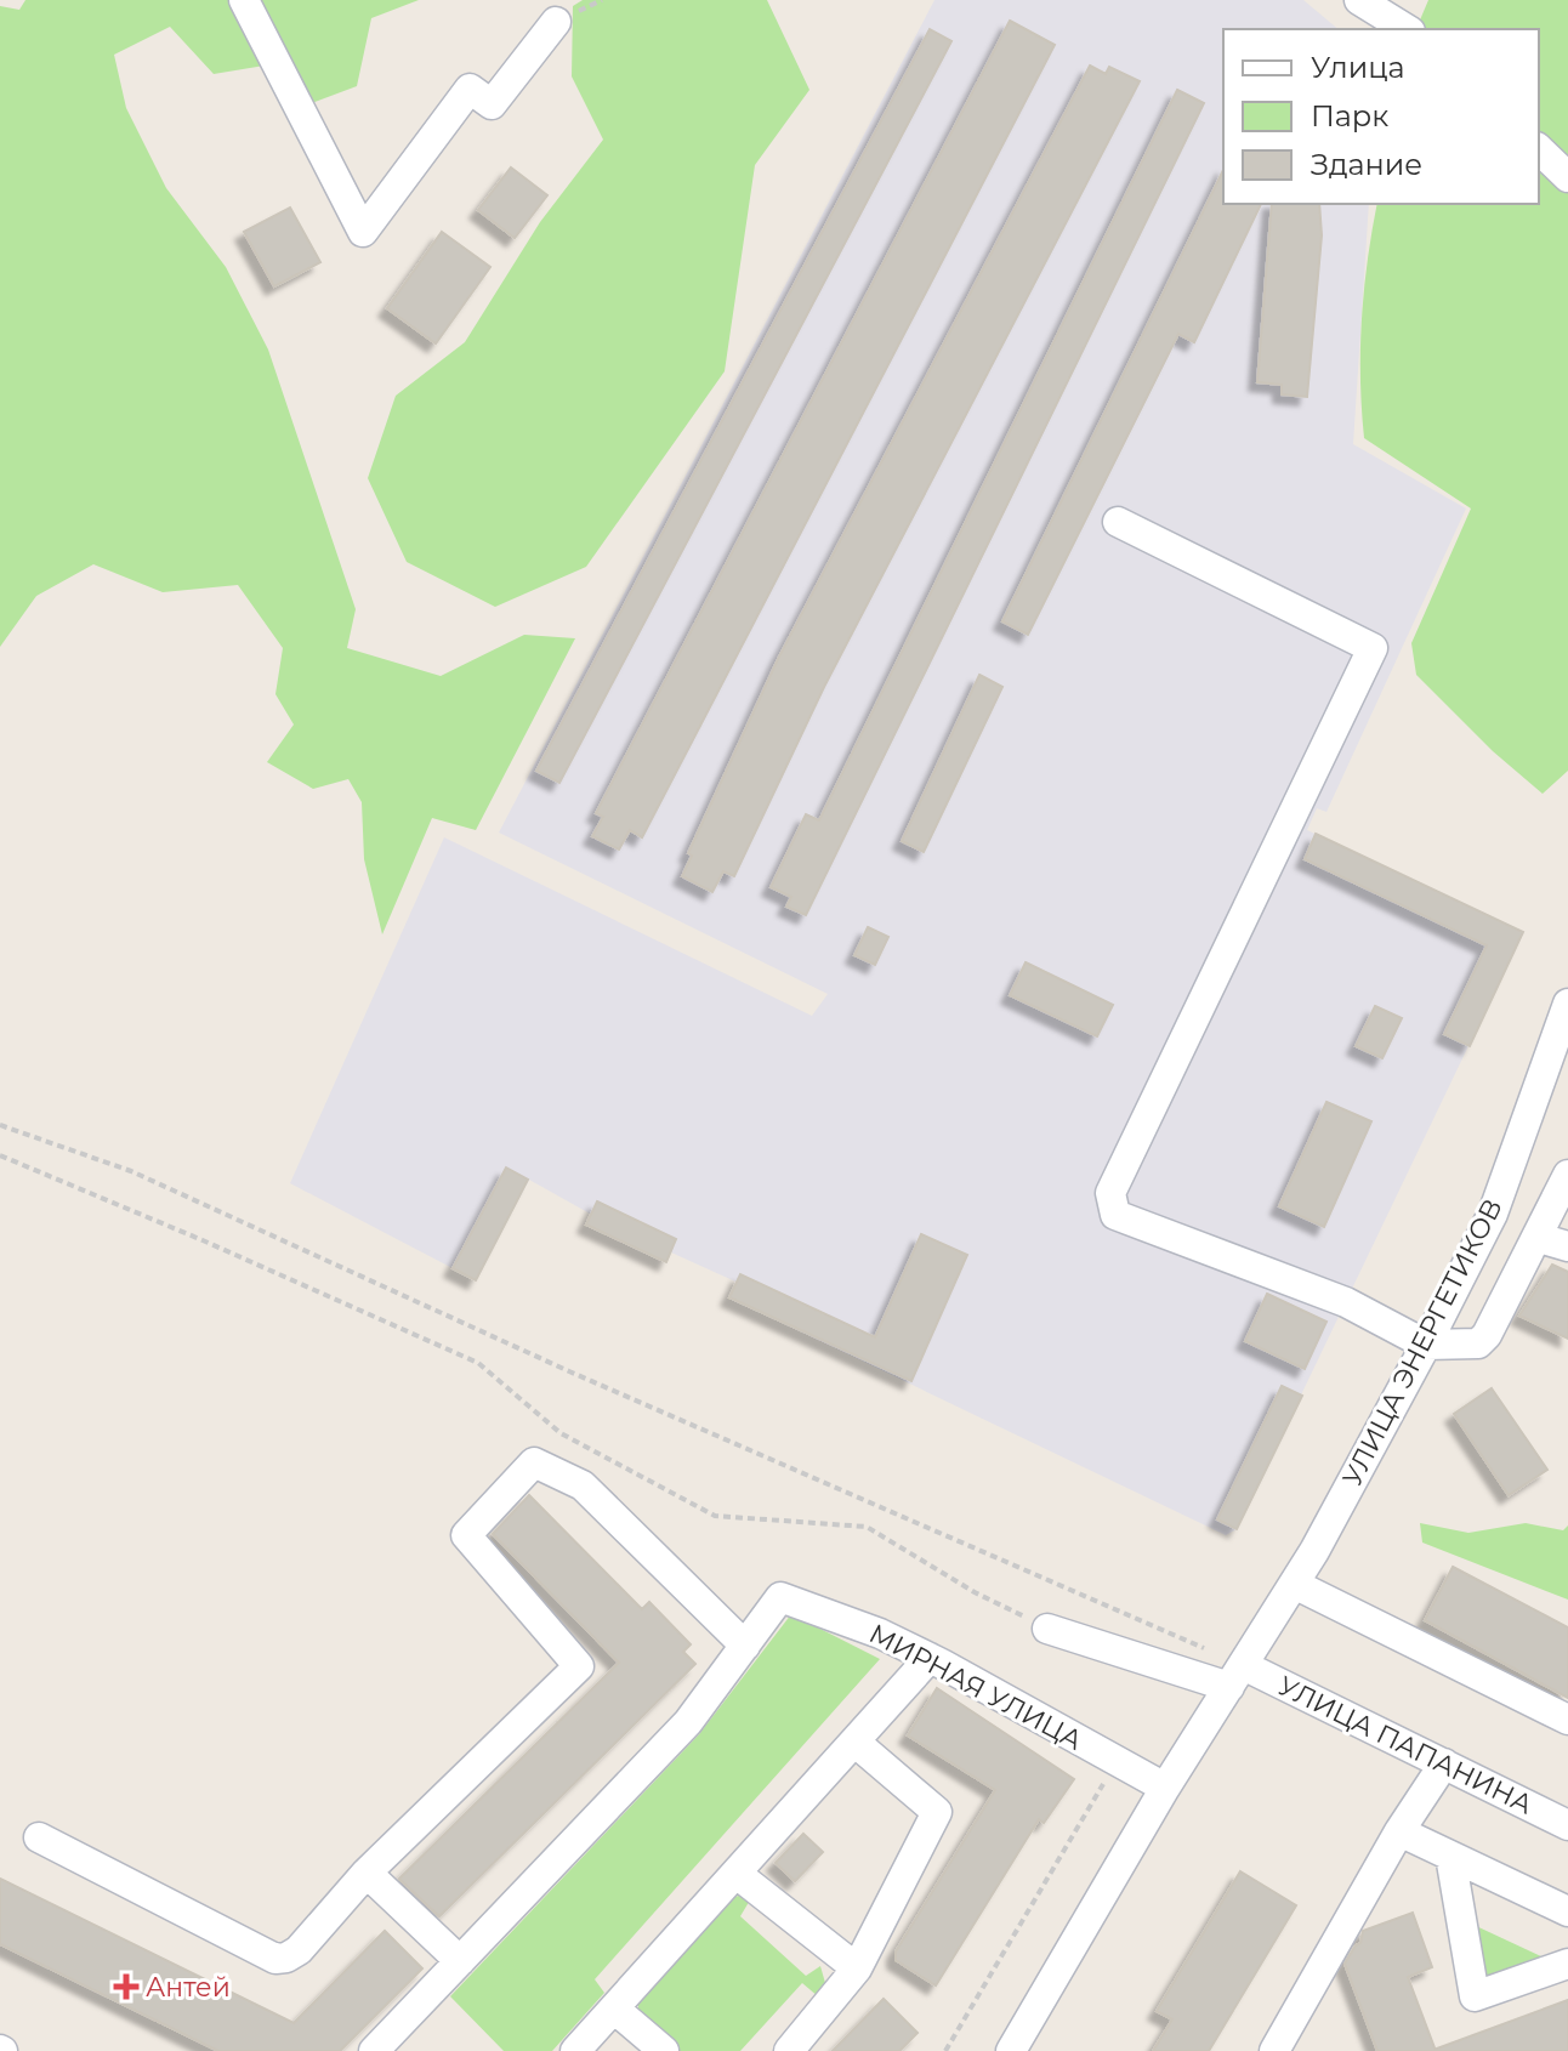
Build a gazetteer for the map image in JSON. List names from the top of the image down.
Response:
{
  "streets": {
    "street": ["УЛИЦА ЭНЕРГЕТИКОВ", "МИРНАЯ УЛИЦА", "УЛИЦА ПАПАНИНА"]
  },
  "crossings": [
    ["УЛИЦА ЭНЕРГЕТИКОВ", "УЛИЦА ПАПАНИНА"]
  ],
  "places": {
    "health": ["Антей"]
  },
  "legend": ["Улица", "Парк", "Здание"]
}
